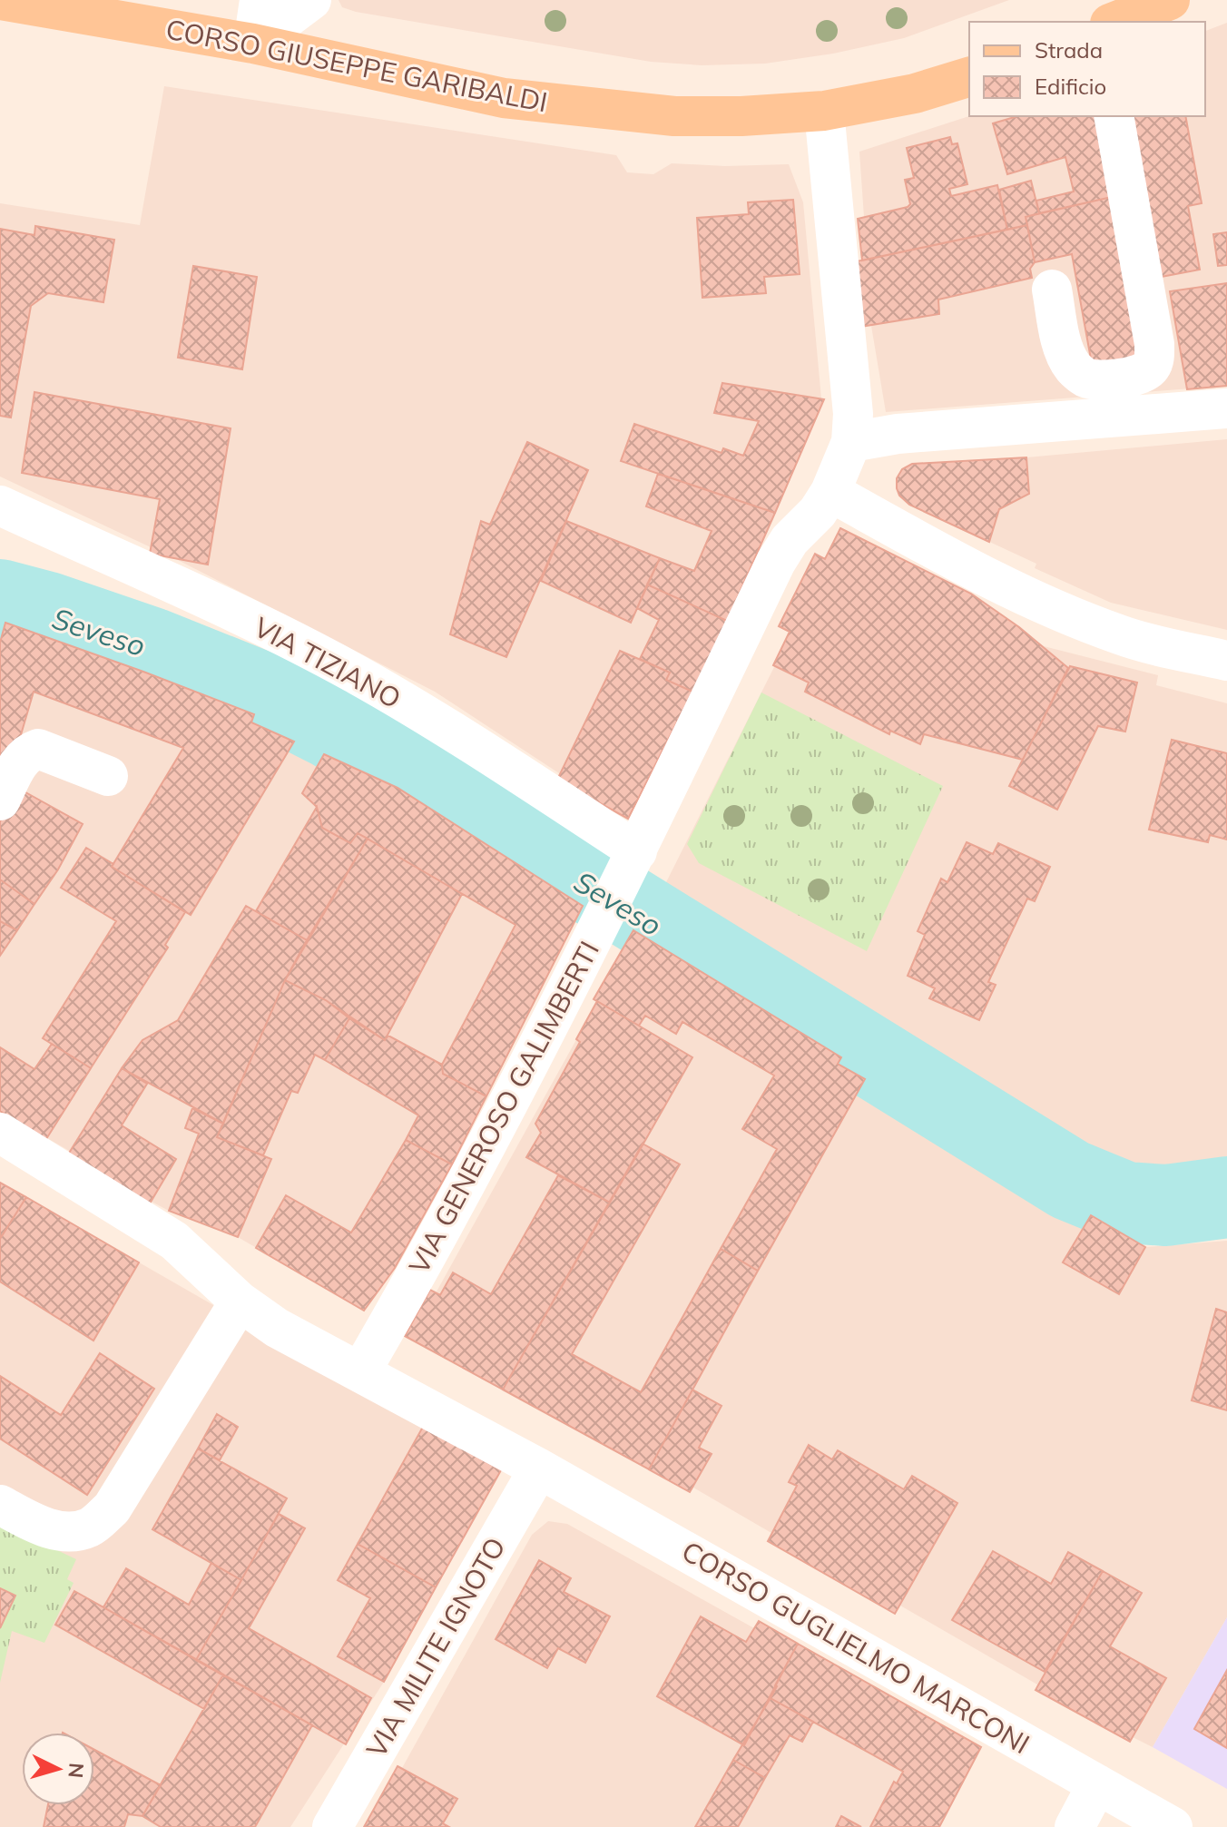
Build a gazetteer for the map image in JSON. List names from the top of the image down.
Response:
{
  "streets": {
    "main road": ["CORSO GIUSEPPE GARIBALDI"],
    "street": [
      "VIA TIZIANO",
      "VIA GENEROSO GALIMBERTI",
      "VIA MILITE IGNOTO",
      "CORSO GUGLIELMO MARCONI"
    ]
  },
  "crossings": [
    ["CORSO GIUSEPPE GARIBALDI", "VIA GENEROSO GALIMBERTI"],
    ["VIA TIZIANO", "VIA GENEROSO GALIMBERTI"],
    ["VIA GENEROSO GALIMBERTI", "CORSO GUGLIELMO MARCONI"],
    ["VIA MILITE IGNOTO", "CORSO GUGLIELMO MARCONI"]
  ],
  "water": ["Seveso"],
  "legend": ["Strada", "Edificio"],
  "north": "right"
}
